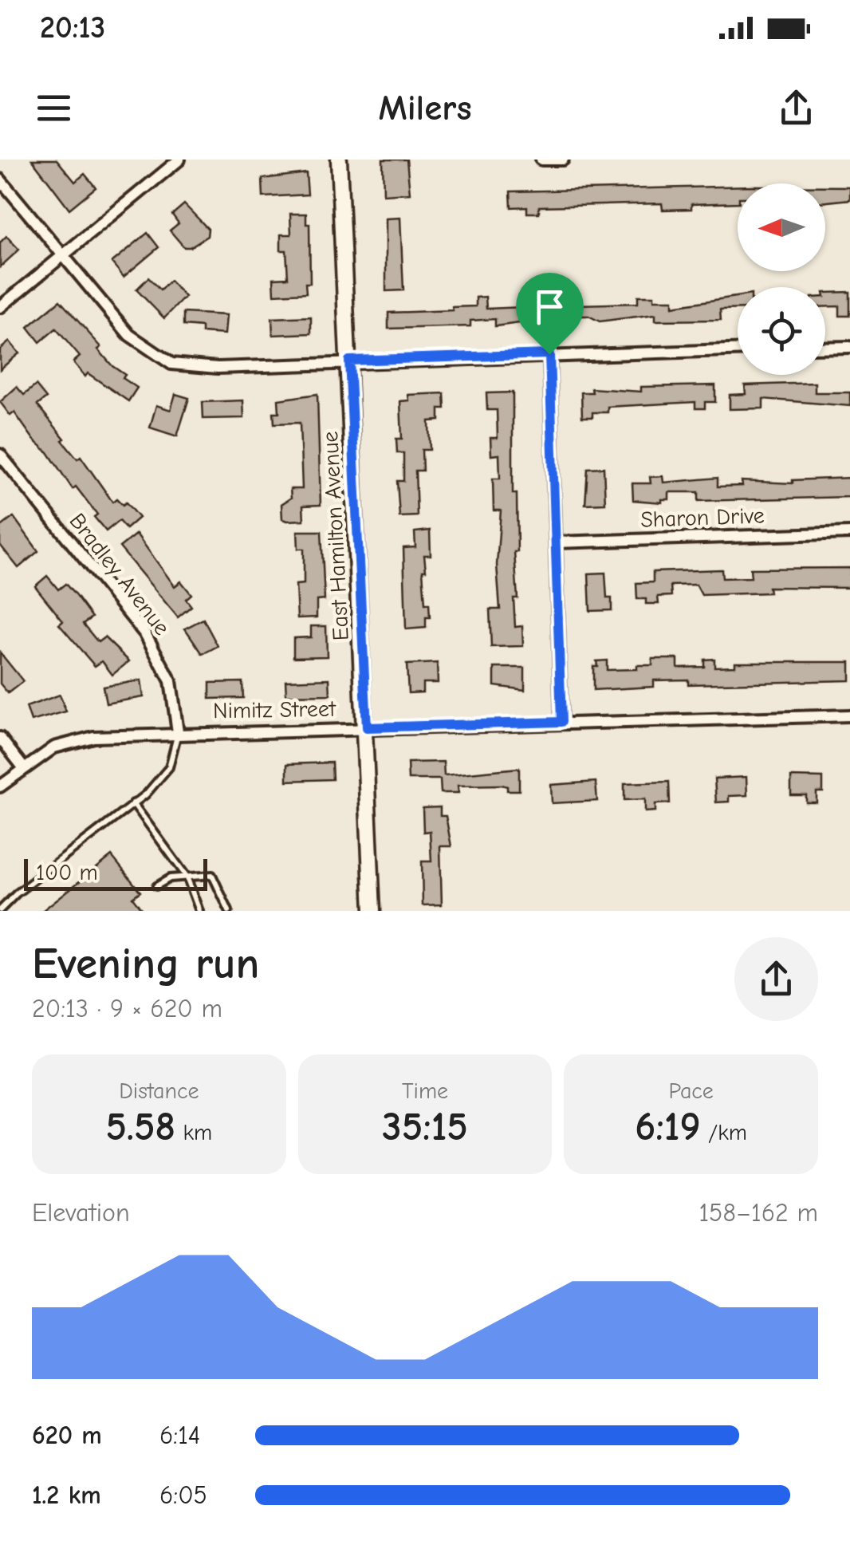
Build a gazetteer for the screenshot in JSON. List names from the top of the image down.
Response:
{
  "streets": {
    "street": [
      "Sharon Drive",
      "East Hamilton Avenue",
      "Bradley Avenue",
      "Nimitz Street"
    ]
  },
  "crossings": [
    ["East Hamilton Avenue", "Nimitz Street"],
    ["Bradley Avenue", "Nimitz Street"]
  ],
  "scale_bar": "100 m",
  "north": "left",
  "page": {
    "status": "20:13",
    "header": "Milers",
    "scale": "100 m",
    "heading": ["Evening run", "20:13 · 9 × 620 m"],
    "stats": [
      ["Distance", "5.58 km"],
      ["Time", "35:15"],
      ["Pace", "6:19 /km"]
    ],
    "chart": ["Elevation", "158–162 m"],
    "list": [
      {
        "name": "620 m",
        "note": "6:14"
      },
      {
        "name": "1.2 km",
        "note": "6:05"
      }
    ]
  }
}
